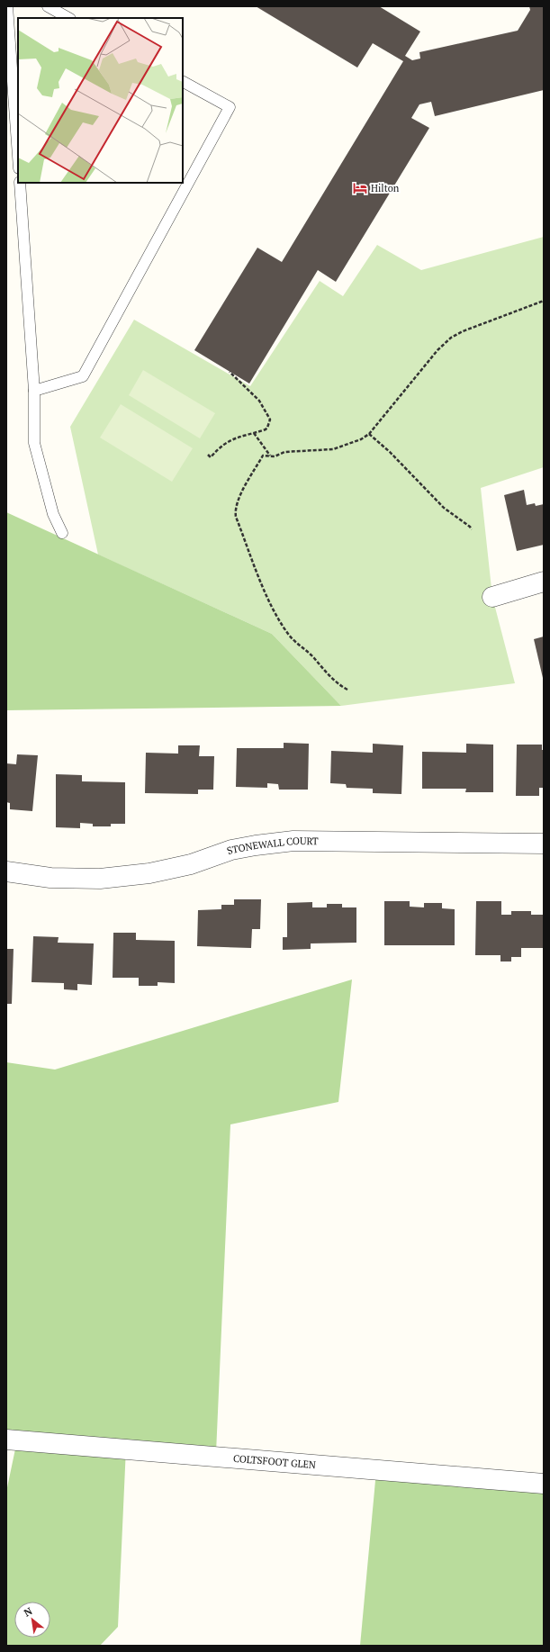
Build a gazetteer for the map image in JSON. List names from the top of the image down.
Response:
{
  "streets": {
    "street": ["STONEWALL COURT", "COLTSFOOT GLEN"]
  },
  "places": {
    "hotel": ["Hilton"]
  },
  "north": "top left"
}
